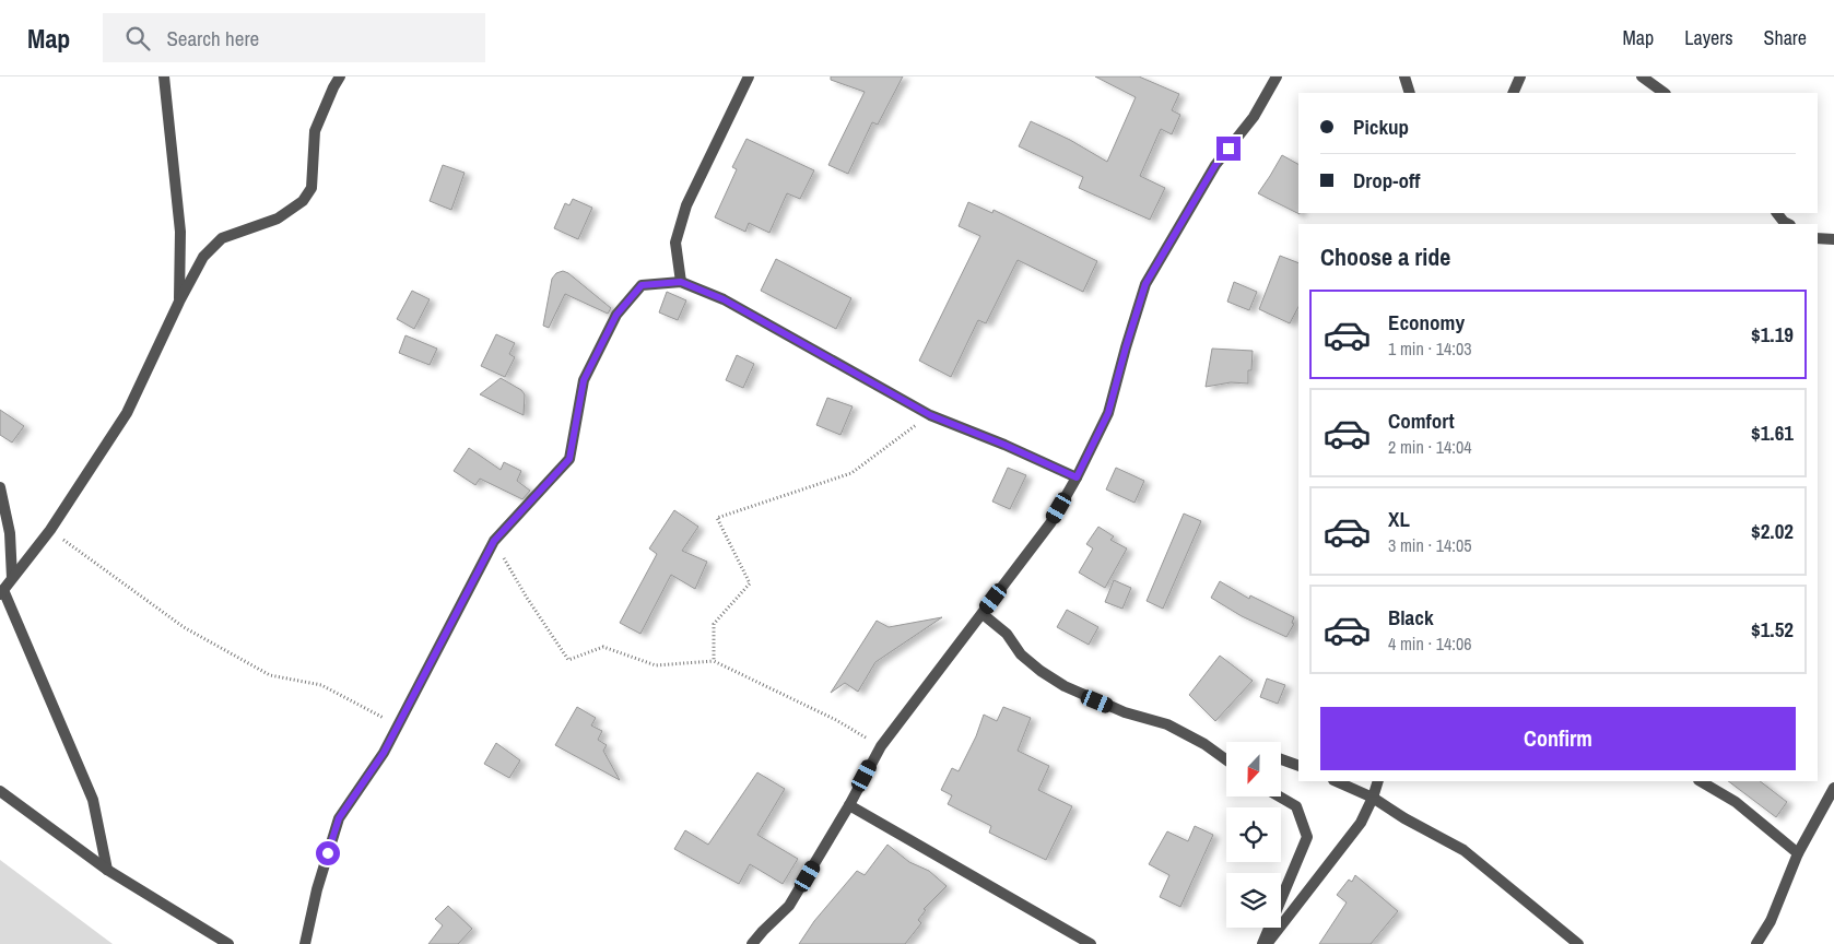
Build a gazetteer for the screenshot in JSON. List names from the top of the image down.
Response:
{
  "north": "bottom",
  "page": {
    "header": "Map",
    "search": "Search here",
    "nav": ["Map", "Layers", "Share"],
    "banner": ["Pickup", "Drop-off"],
    "heading": "Choose a ride",
    "list": [
      {
        "name": "Economy",
        "note": "1 min · 14:03",
        "value": "$1.19"
      },
      {
        "name": "Comfort",
        "note": "2 min · 14:04",
        "value": "$1.61"
      },
      {
        "name": "XL",
        "note": "3 min · 14:05",
        "value": "$2.02"
      },
      {
        "name": "Black",
        "note": "4 min · 14:06",
        "value": "$1.52"
      }
    ],
    "buttons": "Confirm"
  }
}
